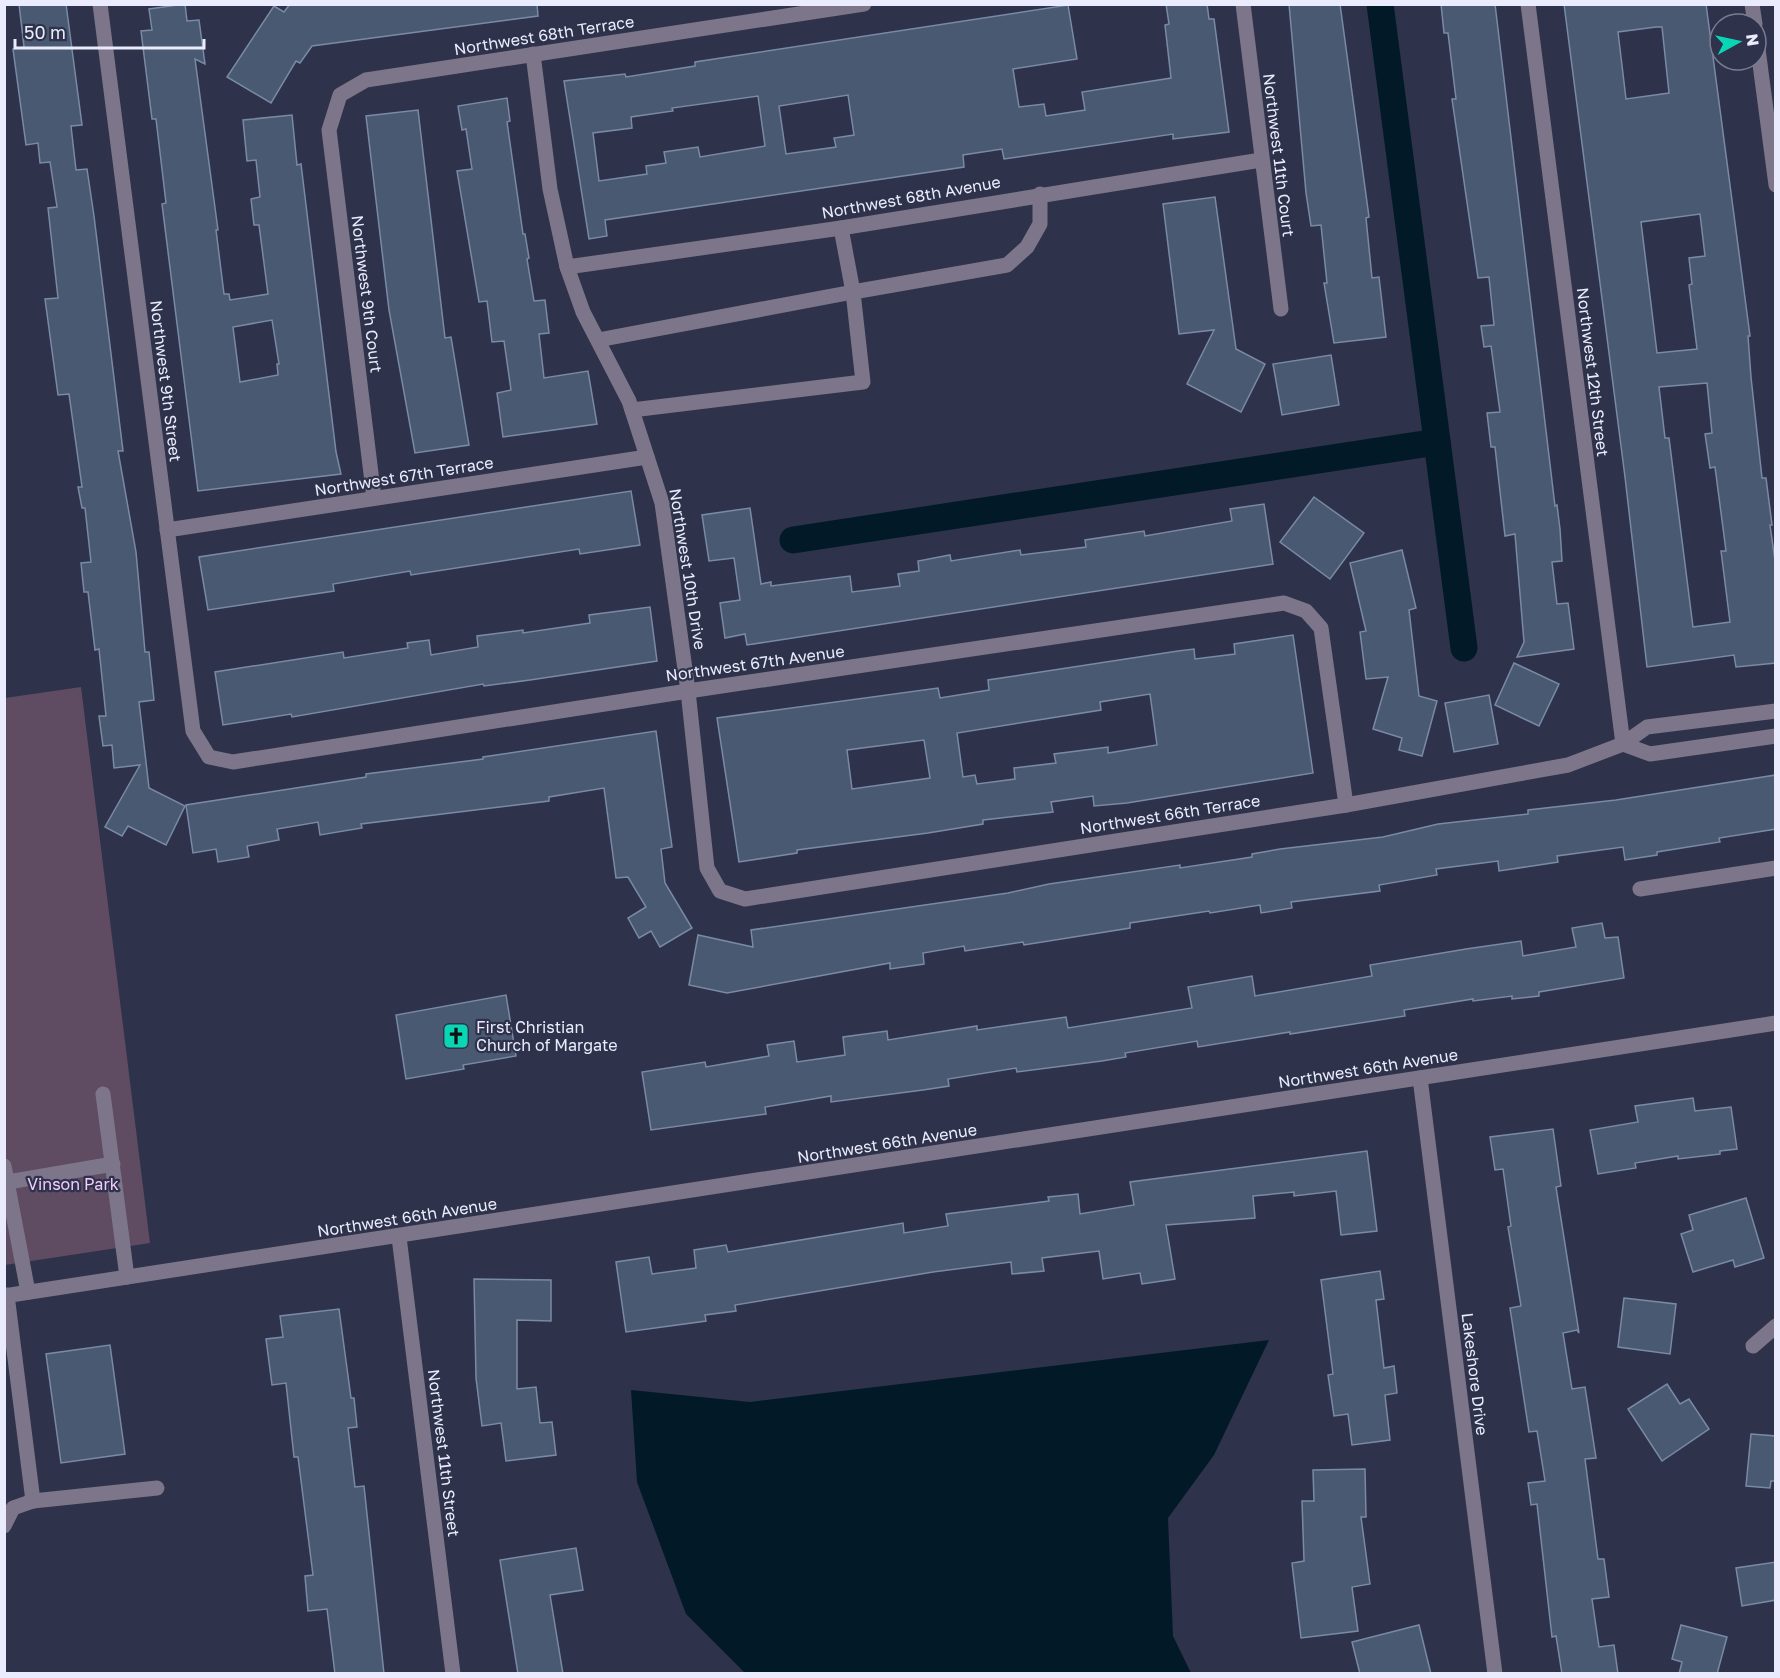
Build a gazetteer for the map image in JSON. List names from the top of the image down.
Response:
{
  "streets": {
    "street": [
      "Northwest 68th Terrace",
      "Northwest 11th Court",
      "Northwest 68th Avenue",
      "Northwest 9th Court",
      "Northwest 12th Street",
      "Northwest 9th Street",
      "Northwest 67th Terrace",
      "Northwest 10th Drive",
      "Northwest 67th Avenue",
      "Northwest 66th Terrace",
      "Northwest 66th Avenue",
      "Lakeshore Drive",
      "Northwest 11th Street"
    ]
  },
  "crossings": [
    ["Northwest 68th Terrace", "Northwest 9th Court"],
    ["Northwest 68th Terrace", "Northwest 10th Drive"],
    ["Northwest 11th Court", "Northwest 68th Avenue"],
    ["Northwest 68th Avenue", "Northwest 10th Drive"],
    ["Northwest 9th Court", "Northwest 67th Terrace"],
    ["Northwest 12th Street", "Northwest 66th Terrace"],
    ["Northwest 9th Street", "Northwest 67th Terrace"],
    ["Northwest 9th Street", "Northwest 67th Avenue"],
    ["Northwest 67th Terrace", "Northwest 10th Drive"],
    ["Northwest 10th Drive", "Northwest 67th Avenue"],
    ["Northwest 10th Drive", "Northwest 66th Terrace"],
    ["Northwest 67th Avenue", "Northwest 66th Terrace"],
    ["Northwest 66th Avenue", "Lakeshore Drive"],
    ["Northwest 66th Avenue", "Northwest 11th Street"]
  ],
  "parks": ["Vinson Park"],
  "places": {
    "church": ["First Christian Church of Margate"]
  },
  "scale_bar": "50 m",
  "north": "right"
}
